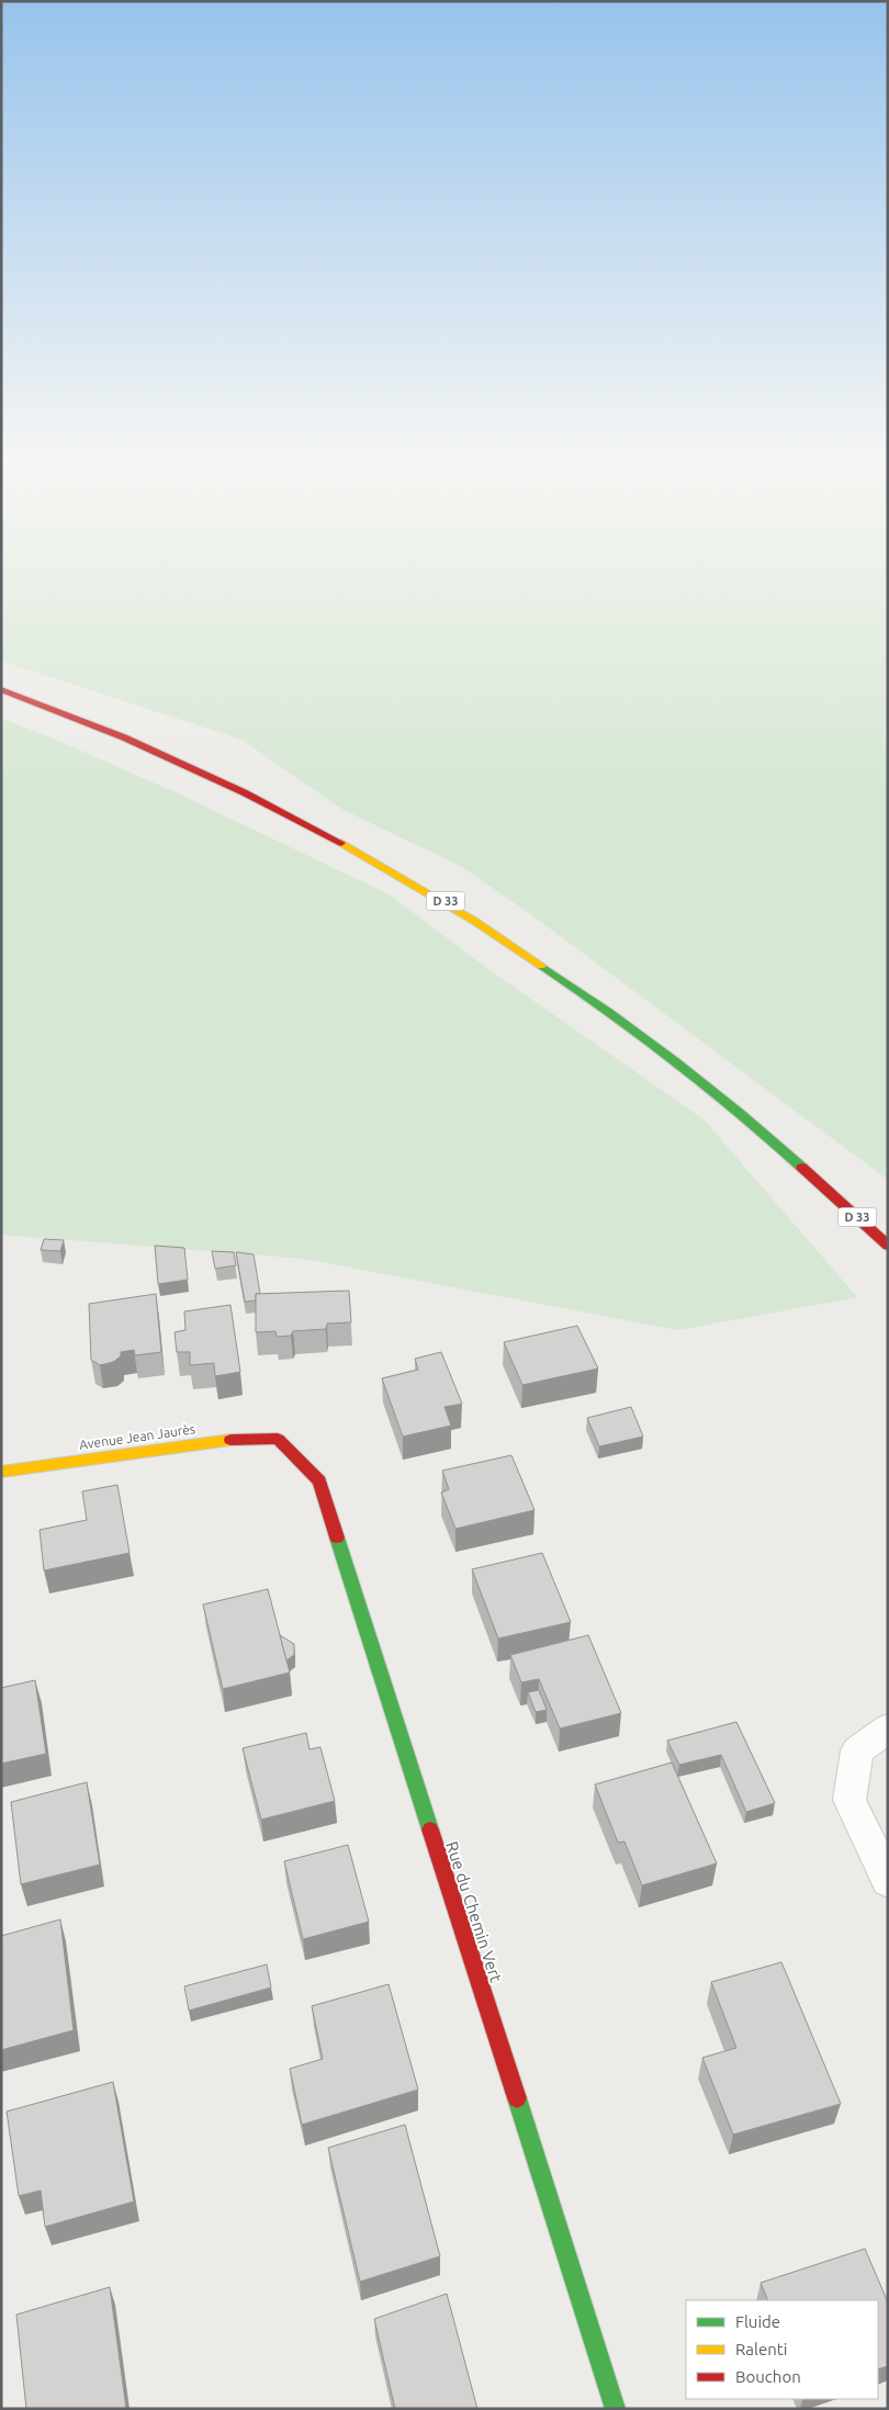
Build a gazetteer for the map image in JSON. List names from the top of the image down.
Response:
{
  "streets": {
    "main road": ["D 33", "Avenue Jean Jaurès", "Rue du Chemin Vert"]
  },
  "crossings": [
    ["Avenue Jean Jaurès", "Rue du Chemin Vert"]
  ],
  "legend": ["Fluide", "Ralenti", "Bouchon"]
}
